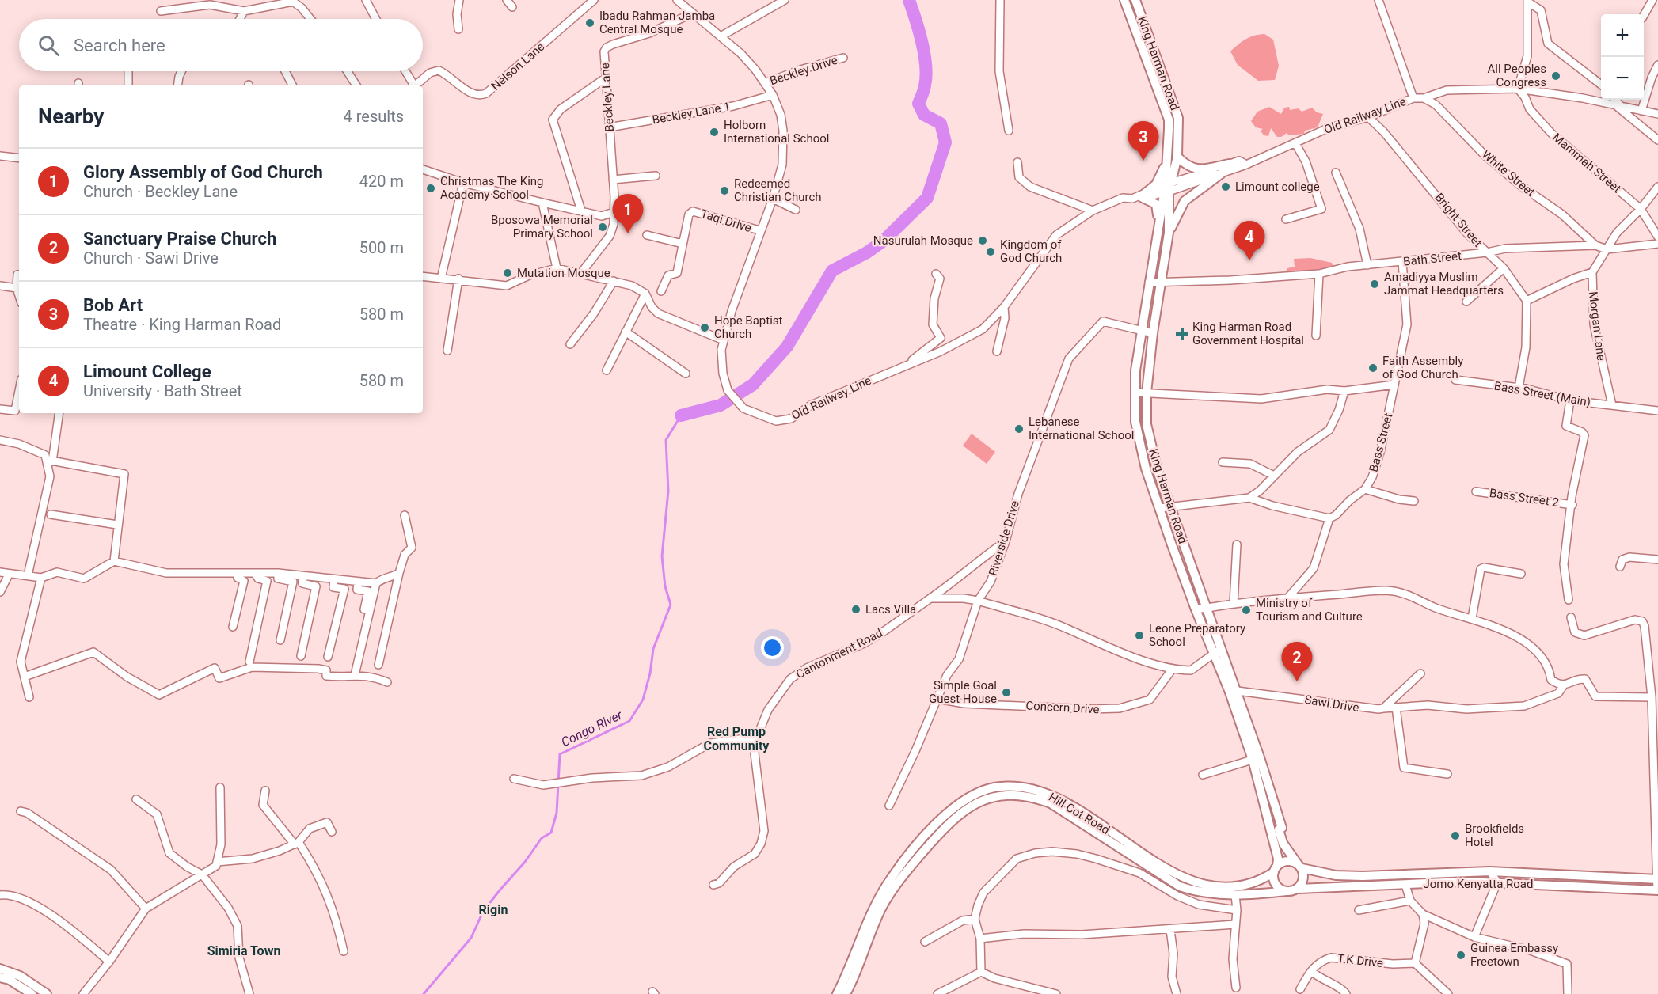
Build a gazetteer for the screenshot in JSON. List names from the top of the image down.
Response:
{
  "streets": {
    "main road": ["King Harman Road", "Hill Cot Road", "Jomo Kenyatta Road"],
    "street": [
      "Nelson Lane",
      "Beckley Drive",
      "Beckley Lane",
      "Beckley Lane 1",
      "Old Railway Line",
      "Mammah Street",
      "White Street",
      "Bright Street",
      "Taqi Drive",
      "Bath Street",
      "Morgan Lane",
      "Bass Street (Main)",
      "Bass Street",
      "Bass Street 2",
      "Riverside Drive",
      "Cantonment Road",
      "Sawi Drive",
      "Concern Drive",
      "T.K Drive"
    ]
  },
  "crossings": [
    ["King Harman Road", "Old Railway Line"],
    ["King Harman Road", "Bath Street"],
    ["King Harman Road", "Riverside Drive"],
    ["King Harman Road", "Sawi Drive"],
    ["King Harman Road", "Hill Cot Road"],
    ["King Harman Road", "Jomo Kenyatta Road"],
    ["Beckley Drive", "Old Railway Line"],
    ["Beckley Lane", "Beckley Lane 1"],
    ["Beckley Lane", "Old Railway Line"],
    ["Beckley Lane 1", "Old Railway Line"],
    ["Old Railway Line", "Mammah Street"],
    ["Old Railway Line", "White Street"],
    ["Old Railway Line", "Bright Street"],
    ["Old Railway Line", "Taqi Drive"],
    ["White Street", "Bath Street"],
    ["Bright Street", "Bath Street"],
    ["Bath Street", "Bass Street"],
    ["Morgan Lane", "Bass Street (Main)"],
    ["Riverside Drive", "Cantonment Road"],
    ["Riverside Drive", "Concern Drive"],
    ["Hill Cot Road", "Jomo Kenyatta Road"]
  ],
  "districts": ["Red Pump Community", "Rigin", "Simiria Town"],
  "water": ["Congo River"],
  "places": {
    "other": [
      "Ibadu Rahman Jamba Central Mosque",
      "All Peoples Congress",
      "Holborn International School",
      "Limount college",
      "Christmas The King Academy School",
      "Redeemed Christian Church",
      "Bposowa Memorial Primary School",
      "Nasurulah Mosque",
      "Kingdom of God Church",
      "Mutation Mosque",
      "Amadiyya Muslim Jammat Headquarters",
      "Hope Baptist Church",
      "Faith Assembly of God Church",
      "Lebanese International School",
      "Lacs Villa",
      "Ministry of Tourism and Culture",
      "Leone Preparatory School",
      "Simple Goal Guest House",
      "Brookfields Hotel",
      "Guinea Embassy Freetown"
    ],
    "health": ["King Harman Road Government Hospital"]
  },
  "page": {
    "map_buttons": ["+", "−"],
    "search": "Search here",
    "heading": ["Nearby", "4 results"],
    "pins": [
      "3",
      "1",
      "4",
      "2"
    ],
    "list": [
      {
        "mark": "1",
        "name": "Glory Assembly of God Church",
        "note": "Church · Beckley Lane",
        "value": "420 m"
      },
      {
        "mark": "2",
        "name": "Sanctuary Praise Church",
        "note": "Church · Sawi Drive",
        "value": "500 m"
      },
      {
        "mark": "3",
        "name": "Bob Art",
        "note": "Theatre · King Harman Road",
        "value": "580 m"
      },
      {
        "mark": "4",
        "name": "Limount College",
        "note": "University · Bath Street",
        "value": "580 m"
      }
    ]
  }
}
